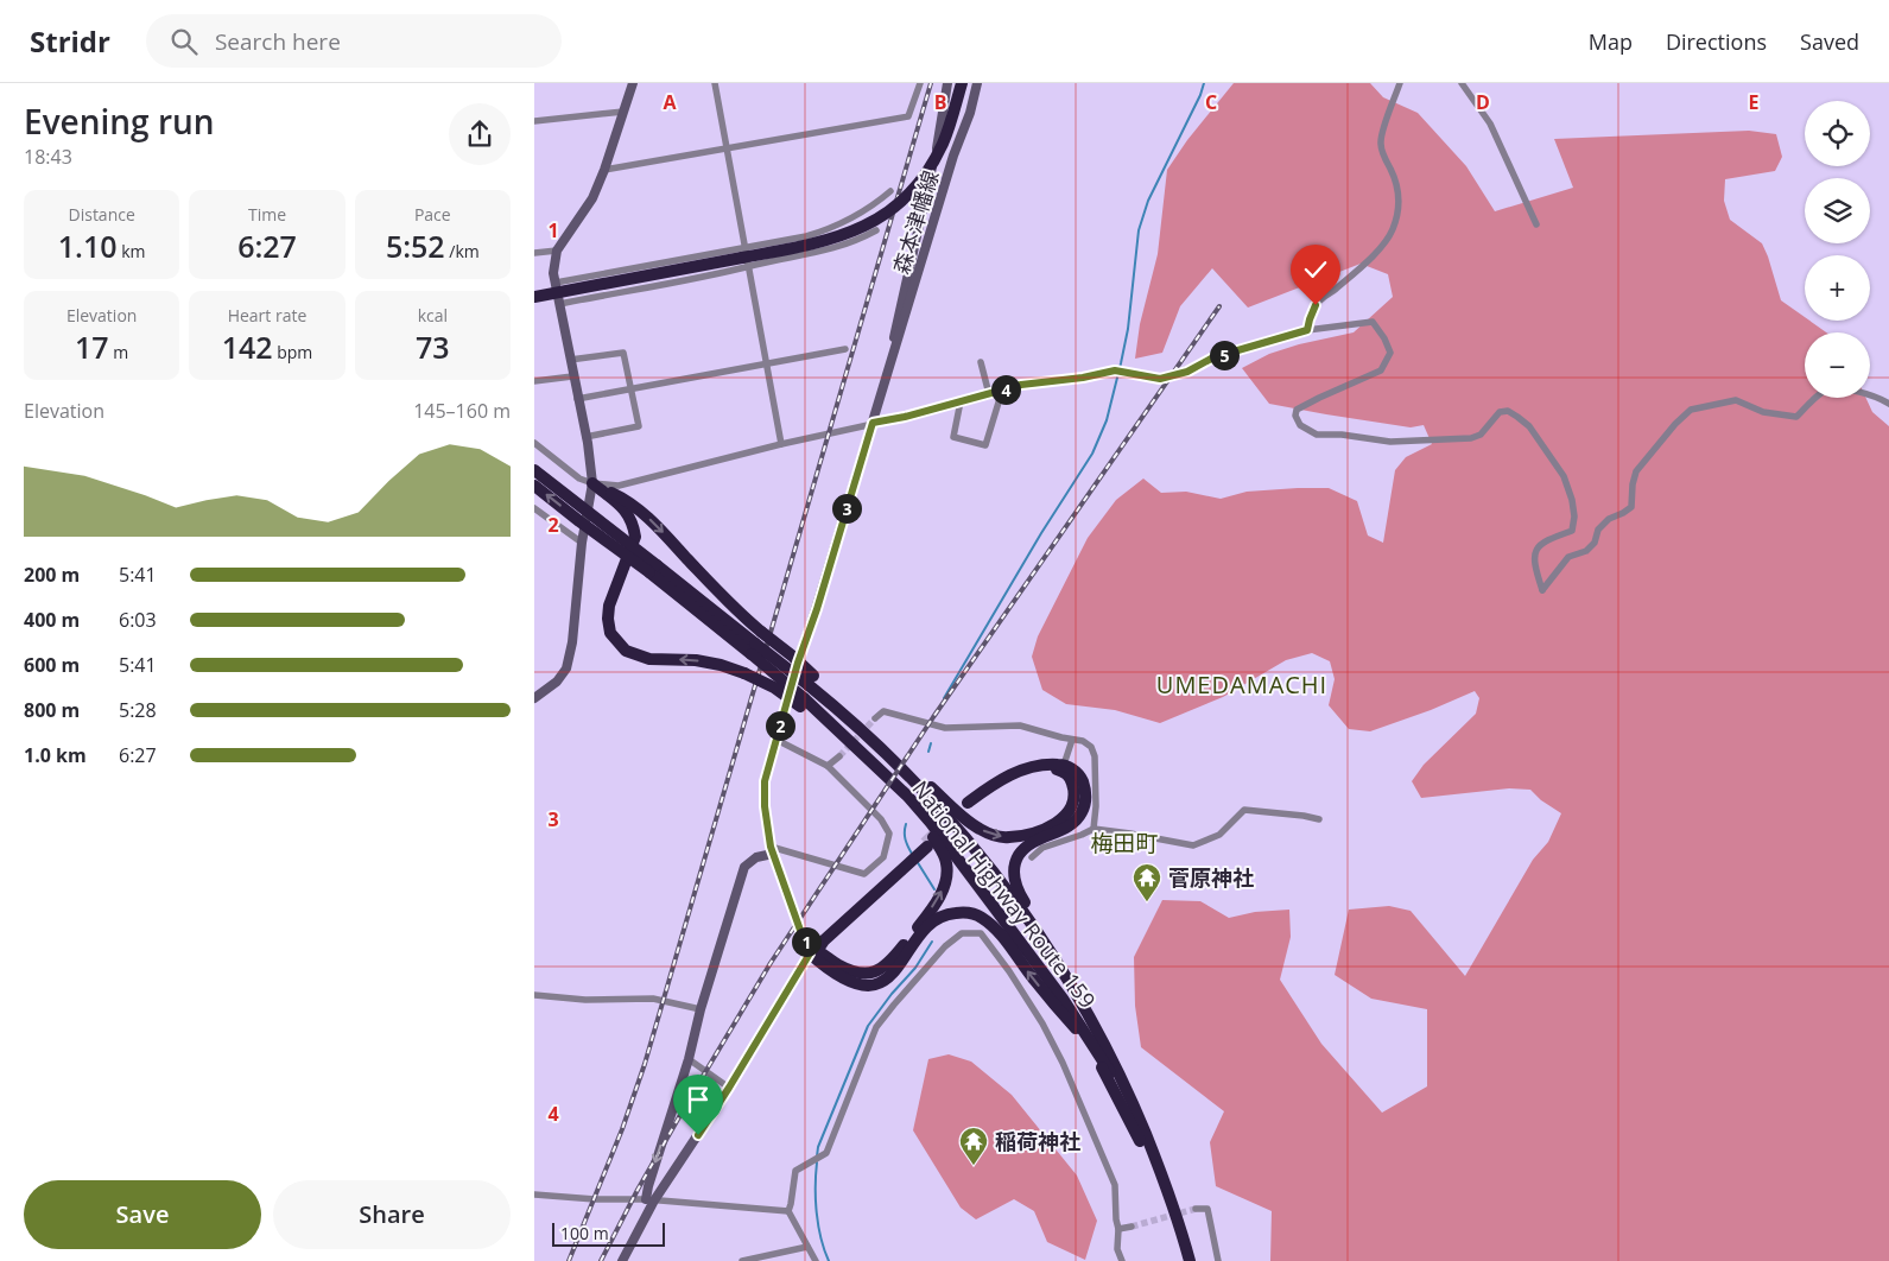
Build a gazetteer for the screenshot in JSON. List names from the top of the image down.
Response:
{
  "streets": {
    "highway": ["National Highway Route 159"],
    "main road": ["森本津幡線"]
  },
  "districts": ["UMEDAMACHI", "梅田町"],
  "places": {
    "temple": ["菅原神社", "稲荷神社"]
  },
  "scale_bar": "100 m",
  "page": {
    "header": "Stridr",
    "search": "Search here",
    "nav": ["Map", "Directions", "Saved"],
    "heading": ["Evening run", "18:43"],
    "map_buttons": ["+", "−"],
    "stats": [
      ["Distance", "1.10 km"],
      ["Time", "6:27"],
      ["Pace", "5:52 /km"],
      ["Elevation", "17 m"],
      ["Heart rate", "142 bpm"],
      ["kcal", "73"]
    ],
    "pins": [
      "5",
      "4",
      "3",
      "2",
      "1"
    ],
    "chart": ["Elevation", "145–160 m"],
    "list": [
      {
        "name": "200 m",
        "note": "5:41"
      },
      {
        "name": "400 m",
        "note": "6:03"
      },
      {
        "name": "600 m",
        "note": "5:41"
      },
      {
        "name": "800 m",
        "note": "5:28"
      },
      {
        "name": "1.0 km",
        "note": "6:27"
      }
    ],
    "buttons": ["Save", "Share"],
    "scale": "100 m"
  },
  "grid": {
    "columns": [
      "A",
      "B",
      "C",
      "D",
      "E"
    ],
    "rows": [
      "1",
      "2",
      "3",
      "4"
    ]
  }
}
